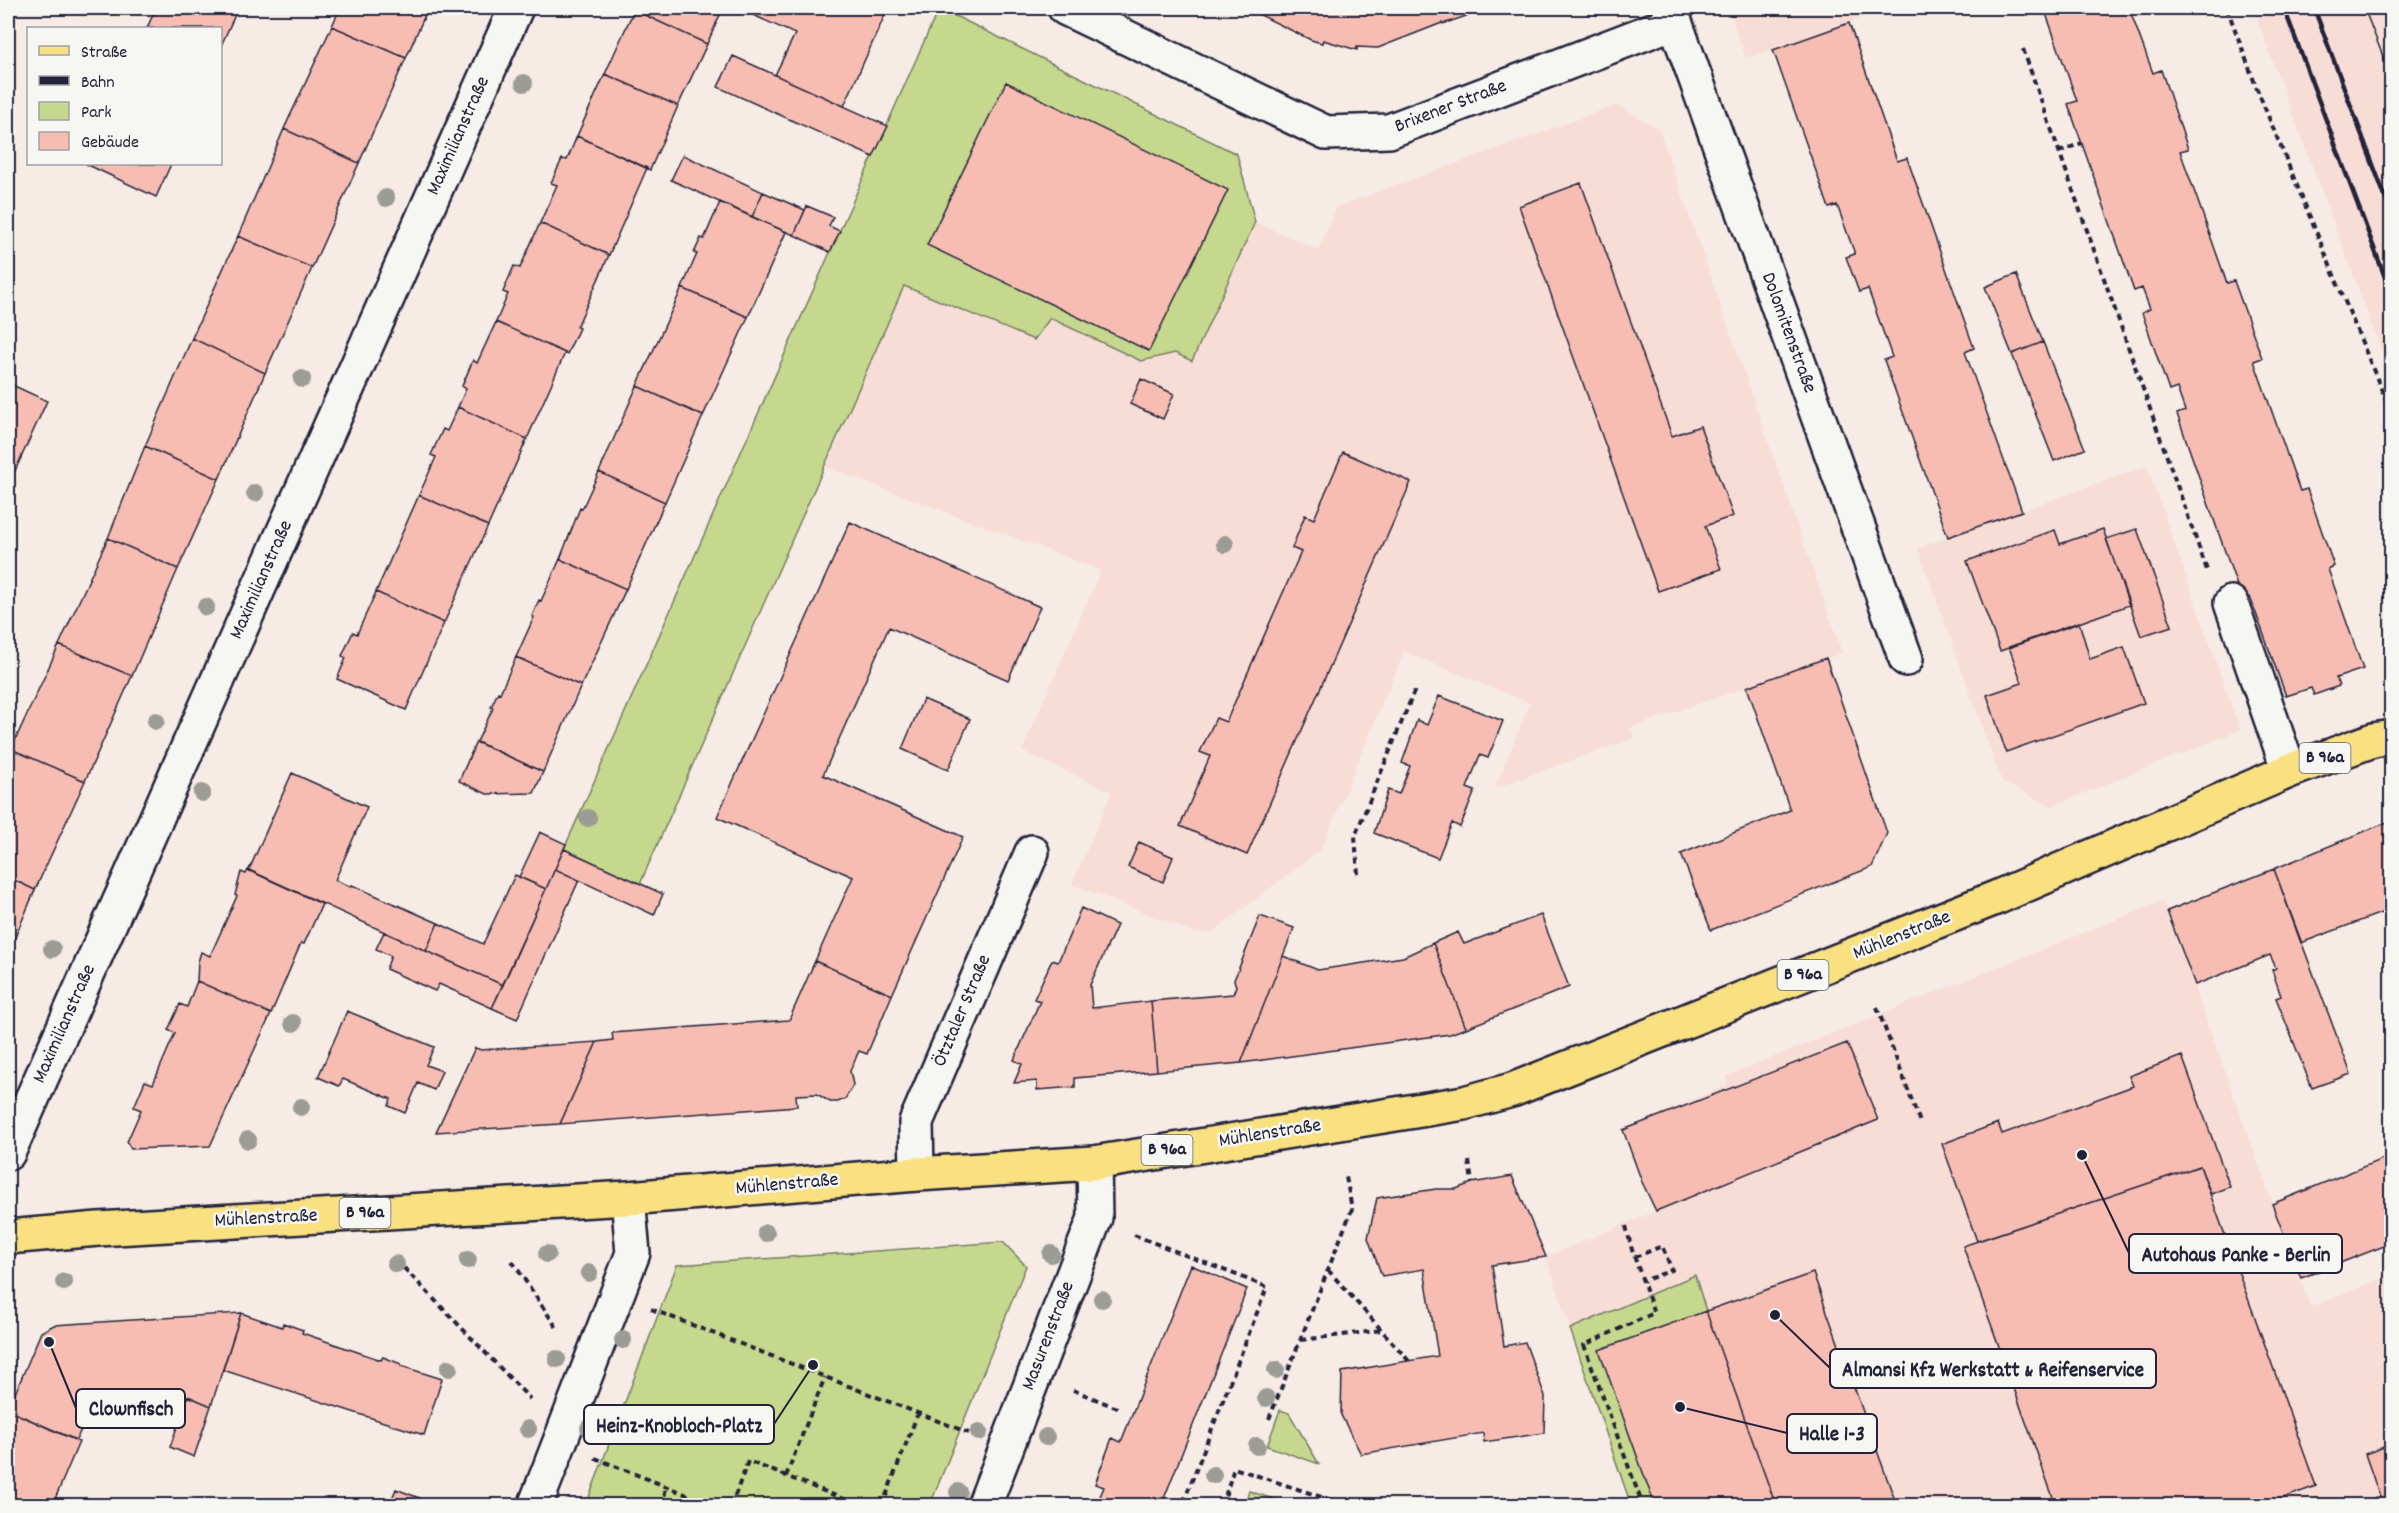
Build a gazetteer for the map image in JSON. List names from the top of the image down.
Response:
{
  "streets": {
    "main road": ["B 96a", "Mühlenstraße"],
    "street": [
      "Brixener Straße",
      "Maximilianstraße",
      "Dolomitenstraße",
      "Ötztaler Straße",
      "Masurenstraße"
    ]
  },
  "crossings": [
    ["Brixener Straße", "Dolomitenstraße"],
    ["Mühlenstraße", "Ötztaler Straße"],
    ["Mühlenstraße", "Masurenstraße"]
  ],
  "places": [
    "Autohaus Panke - Berlin",
    "Almansi Kfz Werkstatt & Reifenservice",
    "Clownfisch",
    "Heinz-Knobloch-Platz",
    "Halle 1-3"
  ],
  "legend": [
    "Straße",
    "Bahn",
    "Park",
    "Gebäude"
  ]
}
